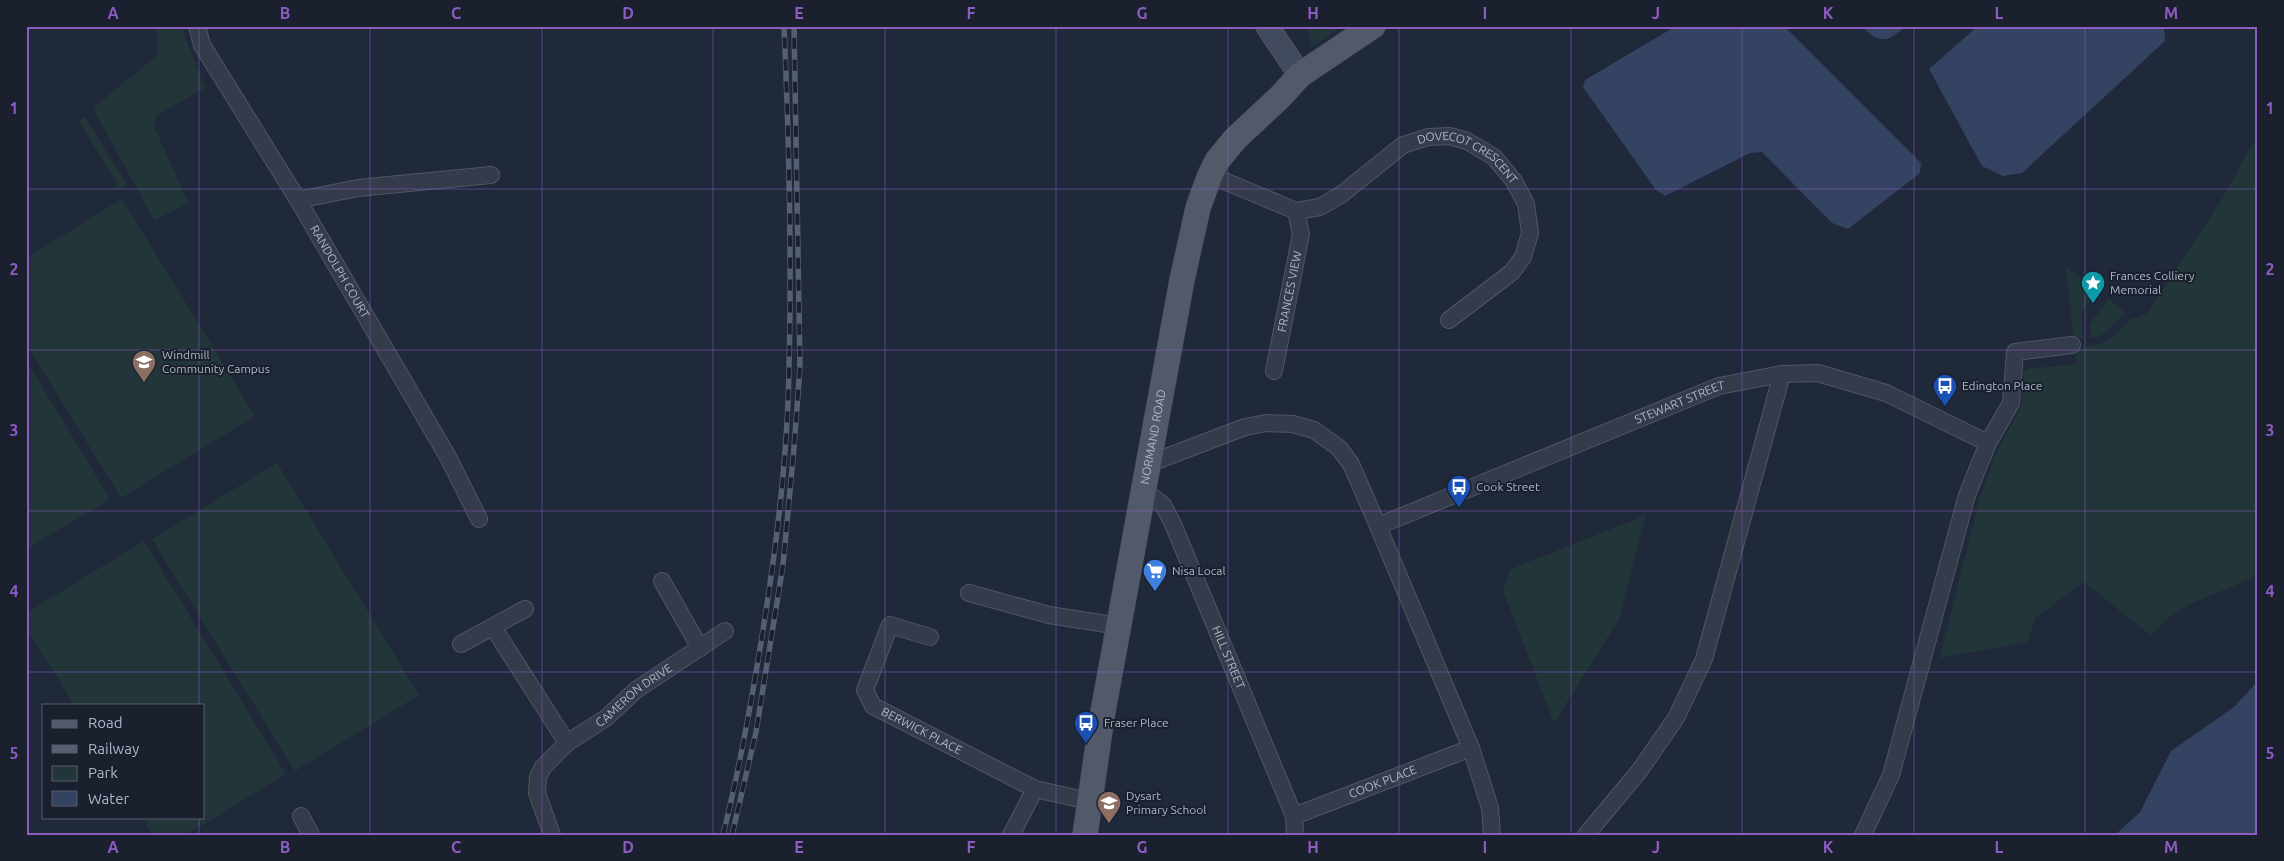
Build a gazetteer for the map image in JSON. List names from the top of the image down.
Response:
{
  "streets": {
    "main road": ["NORMAND ROAD"],
    "street": [
      "DOVECOT CRESCENT",
      "RANDOLPH COURT",
      "FRANCES VIEW",
      "STEWART STREET",
      "HILL STREET",
      "CAMERON DRIVE",
      "BERWICK PLACE",
      "COOK PLACE"
    ]
  },
  "crossings": [
    ["DOVECOT CRESCENT", "FRANCES VIEW"],
    ["NORMAND ROAD", "HILL STREET"],
    ["NORMAND ROAD", "BERWICK PLACE"],
    ["HILL STREET", "COOK PLACE"]
  ],
  "places": {
    "place": ["Frances Colliery Memorial"],
    "school or university": ["Windmill Community Campus", "Dysart Primary School"],
    "bus stop": ["Edington Place", "Cook Street", "Fraser Place"],
    "supermarket": ["Nisa Local"]
  },
  "legend": [
    "Road",
    "Railway",
    "Park",
    "Water"
  ],
  "grid": {
    "columns": [
      "A",
      "B",
      "C",
      "D",
      "E",
      "F",
      "G",
      "H",
      "I",
      "J",
      "K",
      "L",
      "M"
    ],
    "rows": [
      "1",
      "2",
      "3",
      "4",
      "5"
    ]
  }
}
